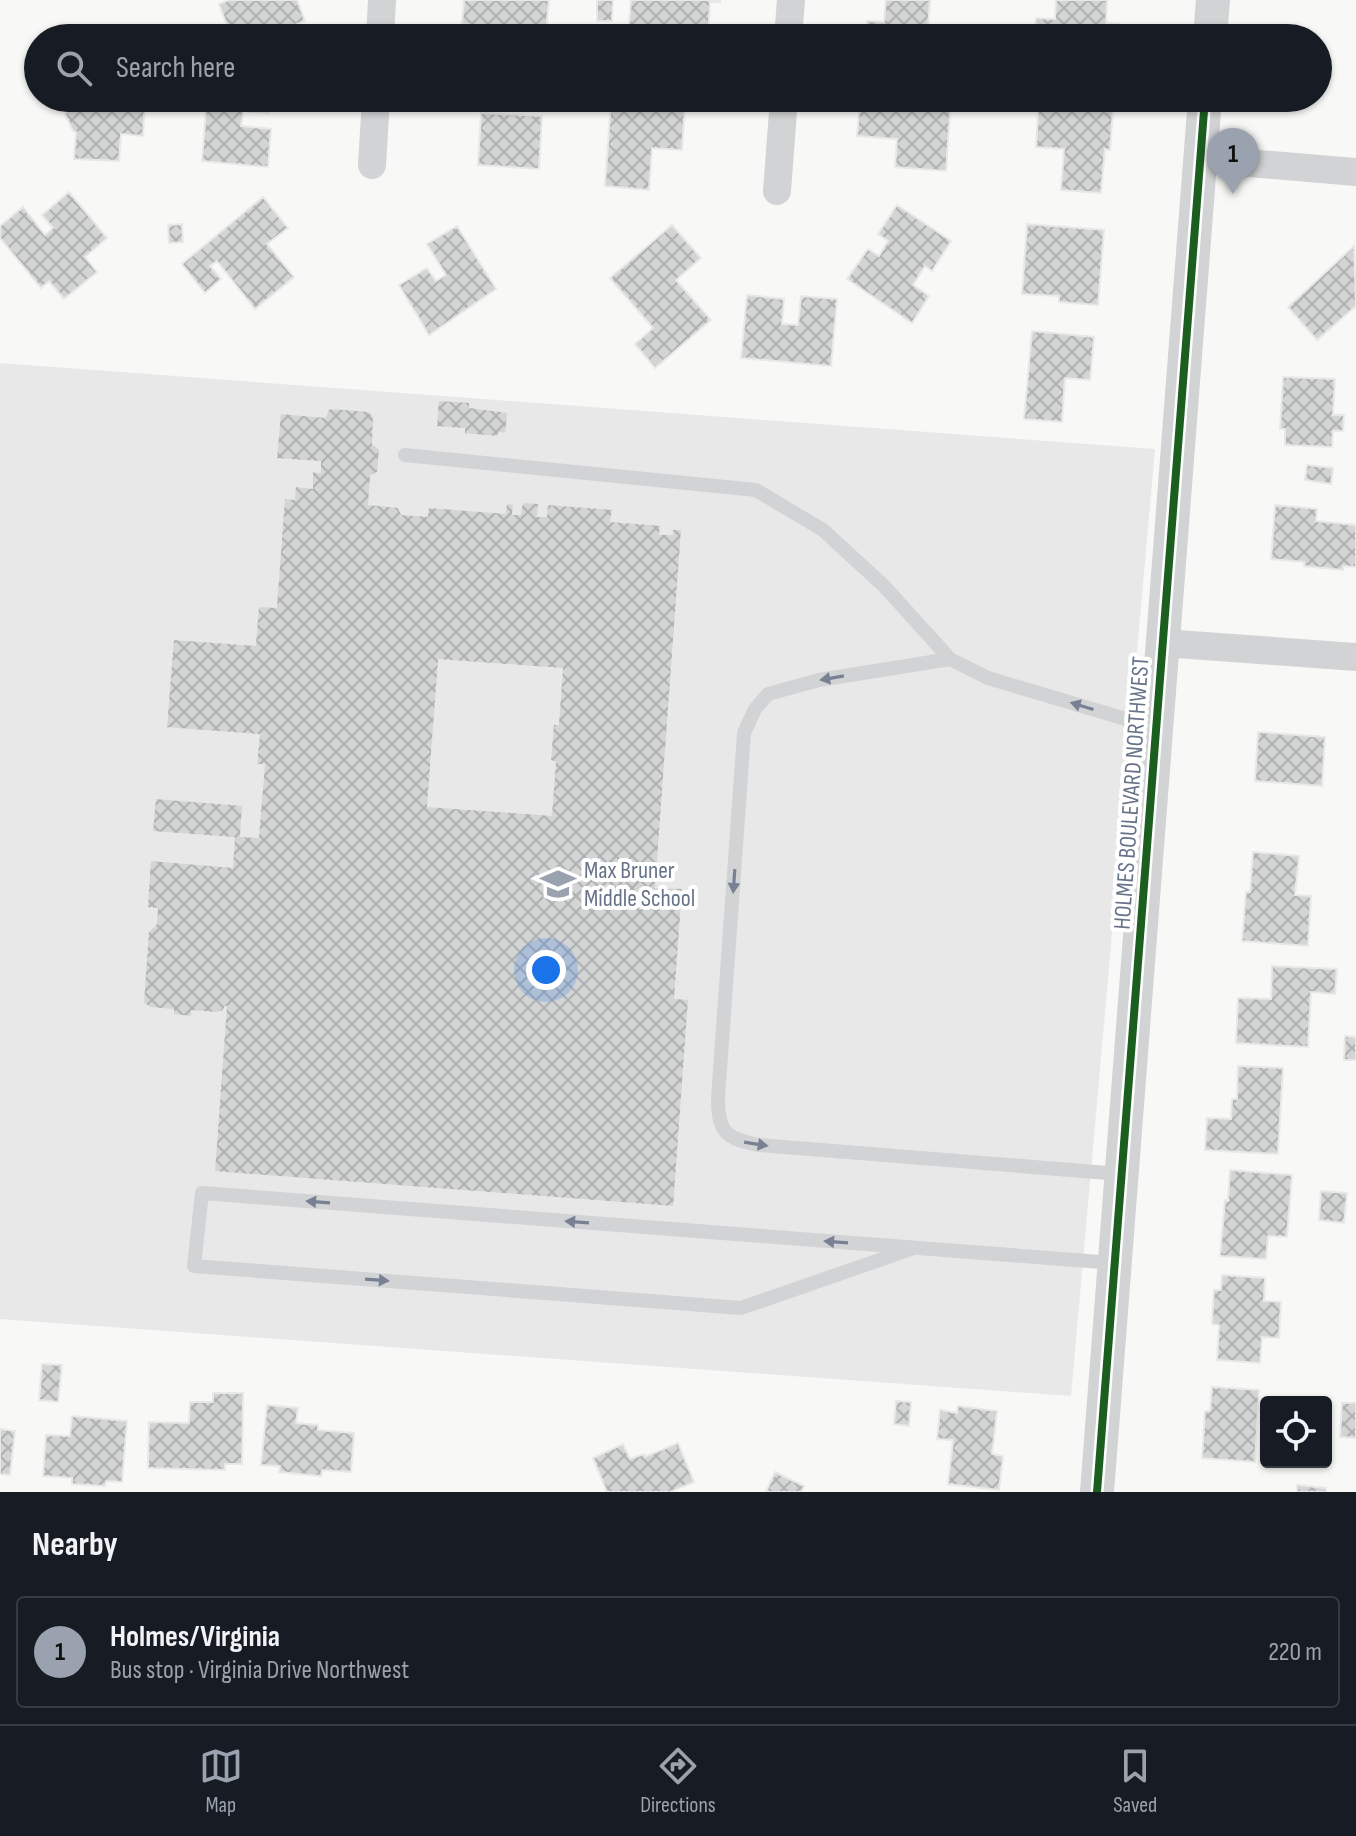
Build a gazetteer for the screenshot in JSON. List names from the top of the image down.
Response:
{
  "streets": {
    "street": ["HOLMES BOULEVARD NORTHWEST"]
  },
  "places": {
    "school or university": ["Max Bruner Middle School"]
  },
  "page": {
    "search": "Search here",
    "pins": "1",
    "heading": "Nearby",
    "list": [
      {
        "mark": "1",
        "name": "Holmes/Virginia",
        "note": "Bus stop · Virginia Drive Northwest",
        "value": "220 m"
      }
    ],
    "nav": ["Map", "Directions", "Saved"]
  }
}
